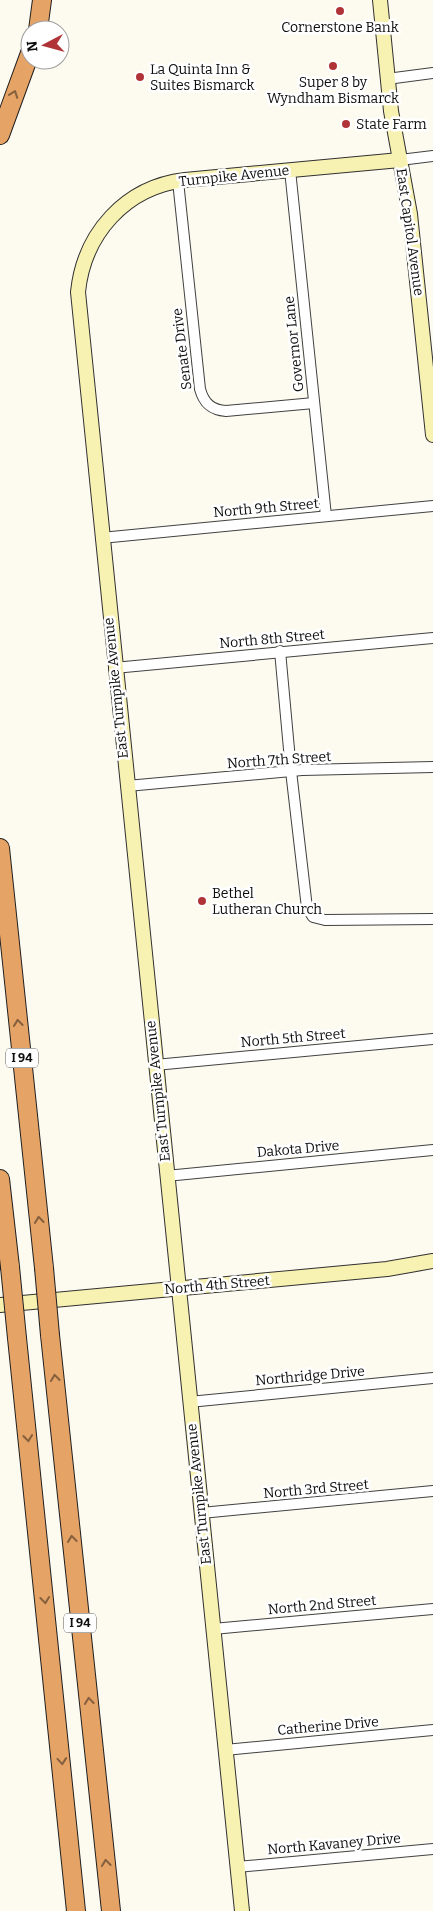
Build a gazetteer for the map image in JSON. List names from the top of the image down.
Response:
{
  "streets": {
    "highway": ["I 94"],
    "street": [
      "Turnpike Avenue",
      "East Capitol Avenue",
      "Governor Lane",
      "Senate Drive",
      "North 9th Street",
      "North 8th Street",
      "East Turnpike Avenue",
      "North 7th Street",
      "North 5th Street",
      "Dakota Drive",
      "North 4th Street",
      "Northridge Drive",
      "North 3rd Street",
      "North 2nd Street",
      "Catherine Drive",
      "North Kavaney Drive"
    ]
  },
  "crossings": [
    ["Turnpike Avenue", "East Capitol Avenue"],
    ["Turnpike Avenue", "Governor Lane"],
    ["Turnpike Avenue", "Senate Drive"],
    ["Turnpike Avenue", "East Turnpike Avenue"],
    ["Governor Lane", "Senate Drive"],
    ["Governor Lane", "North 9th Street"],
    ["North 9th Street", "East Turnpike Avenue"],
    ["North 8th Street", "East Turnpike Avenue"],
    ["East Turnpike Avenue", "North 7th Street"],
    ["East Turnpike Avenue", "North 5th Street"],
    ["East Turnpike Avenue", "Dakota Drive"],
    ["East Turnpike Avenue", "North 4th Street"],
    ["East Turnpike Avenue", "Northridge Drive"],
    ["East Turnpike Avenue", "North 3rd Street"],
    ["East Turnpike Avenue", "North 2nd Street"],
    ["East Turnpike Avenue", "Catherine Drive"],
    ["East Turnpike Avenue", "North Kavaney Drive"]
  ],
  "places": [
    "Cornerstone Bank",
    "Super 8 by Wyndham Bismarck",
    "La Quinta Inn & Suites Bismarck",
    "State Farm",
    "Bethel Lutheran Church"
  ],
  "north": "left"
}
